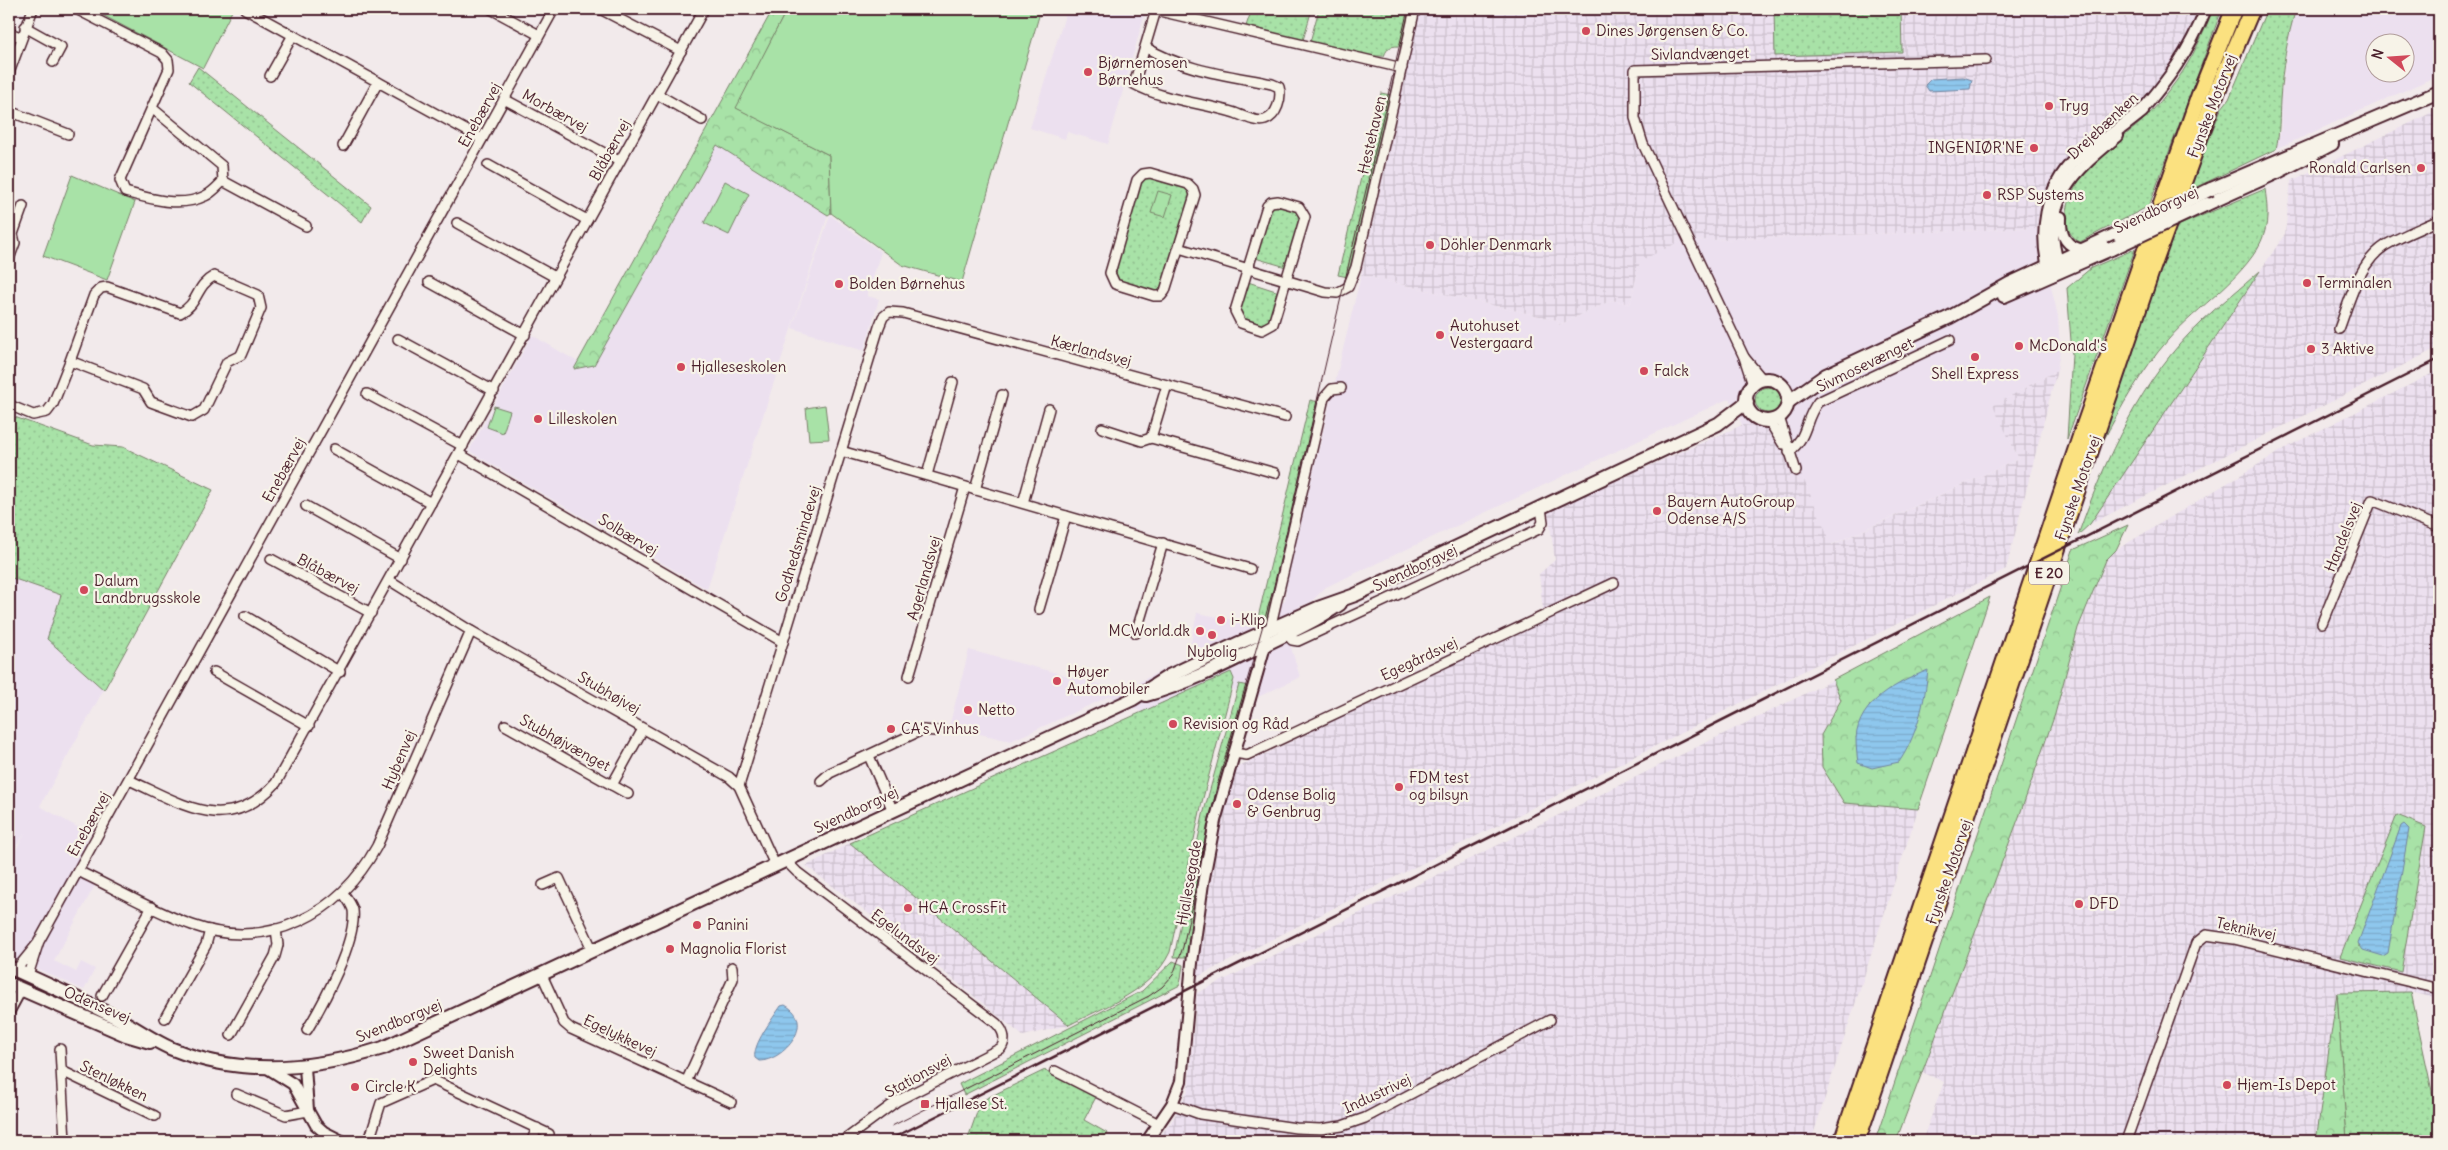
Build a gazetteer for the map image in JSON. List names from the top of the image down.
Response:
{
  "streets": {
    "highway": ["Fynske Motorvej", "E 20"],
    "main road": ["Svendborgvej", "Odensevej"],
    "street": [
      "Sivlandvænget",
      "Morbærvej",
      "Enebærvej",
      "Drejebænken",
      "Hestehaven",
      "Blåbærvej",
      "Kærlandsvej",
      "Sivmosevænget",
      "Solbærvej",
      "Handelsvej",
      "Godhedsmindevej",
      "Agerlandsvej",
      "Egegårdsvej",
      "Stubhøjvej",
      "Stubhøjvænget",
      "Hybenvej",
      "Hjallesegade",
      "Teknikvej",
      "Egelundsvej",
      "Egelykkevej",
      "Stationsvej",
      "Stenløkken",
      "Industrivej"
    ]
  },
  "crossings": [
    ["Sivlandvænget", "Svendborgvej"],
    ["Morbærvej", "Enebærvej"],
    ["Morbærvej", "Blåbærvej"],
    ["Enebærvej", "Blåbærvej"],
    ["Enebærvej", "Svendborgvej"],
    ["Enebærvej", "Hybenvej"],
    ["Enebærvej", "Odensevej"],
    ["Drejebænken", "Svendborgvej"],
    ["Blåbærvej", "Solbærvej"],
    ["Blåbærvej", "Stubhøjvej"],
    ["Svendborgvej", "Stubhøjvej"],
    ["Svendborgvej", "Hjallesegade"],
    ["Svendborgvej", "Egelundsvej"],
    ["Svendborgvej", "Odensevej"],
    ["Svendborgvej", "Egelykkevej"],
    ["Kærlandsvej", "Godhedsmindevej"],
    ["Solbærvej", "Godhedsmindevej"],
    ["Godhedsmindevej", "Stubhøjvej"],
    ["Egegårdsvej", "Hjallesegade"],
    ["Stubhøjvej", "Stubhøjvænget"],
    ["Stubhøjvej", "Hybenvej"],
    ["Stubhøjvej", "Egelundsvej"],
    ["Hjallesegade", "Industrivej"],
    ["Egelundsvej", "Stationsvej"]
  ],
  "places": {
    "other": [
      "Dines Jørgensen & Co.",
      "Bjørnemosen Børnehus",
      "Tryg",
      "INGENIØR'NE",
      "Ronald Carlsen",
      "RSP Systems",
      "Döhler Denmark",
      "Terminalen",
      "Bolden Børnehus",
      "Autohuset Vestergaard",
      "McDonald's",
      "3 Aktive",
      "Shell Express",
      "Hjalleseskolen",
      "Falck",
      "Lilleskolen",
      "Bayern AutoGroup Odense A/S",
      "Dalum Landbrugsskole",
      "i-Klip",
      "MCWorld.dk",
      "Nybolig",
      "Høyer Automobiler",
      "Netto",
      "Revision og Råd",
      "CA's Vinhus",
      "FDM test og bilsyn",
      "Odense Bolig & Genbrug",
      "DFD",
      "HCA CrossFit",
      "Panini",
      "Magnolia Florist",
      "Sweet Danish Delights",
      "Hjem-Is Depot",
      "Circle K"
    ],
    "transit": ["Hjallese St."]
  },
  "north": "left"
}
